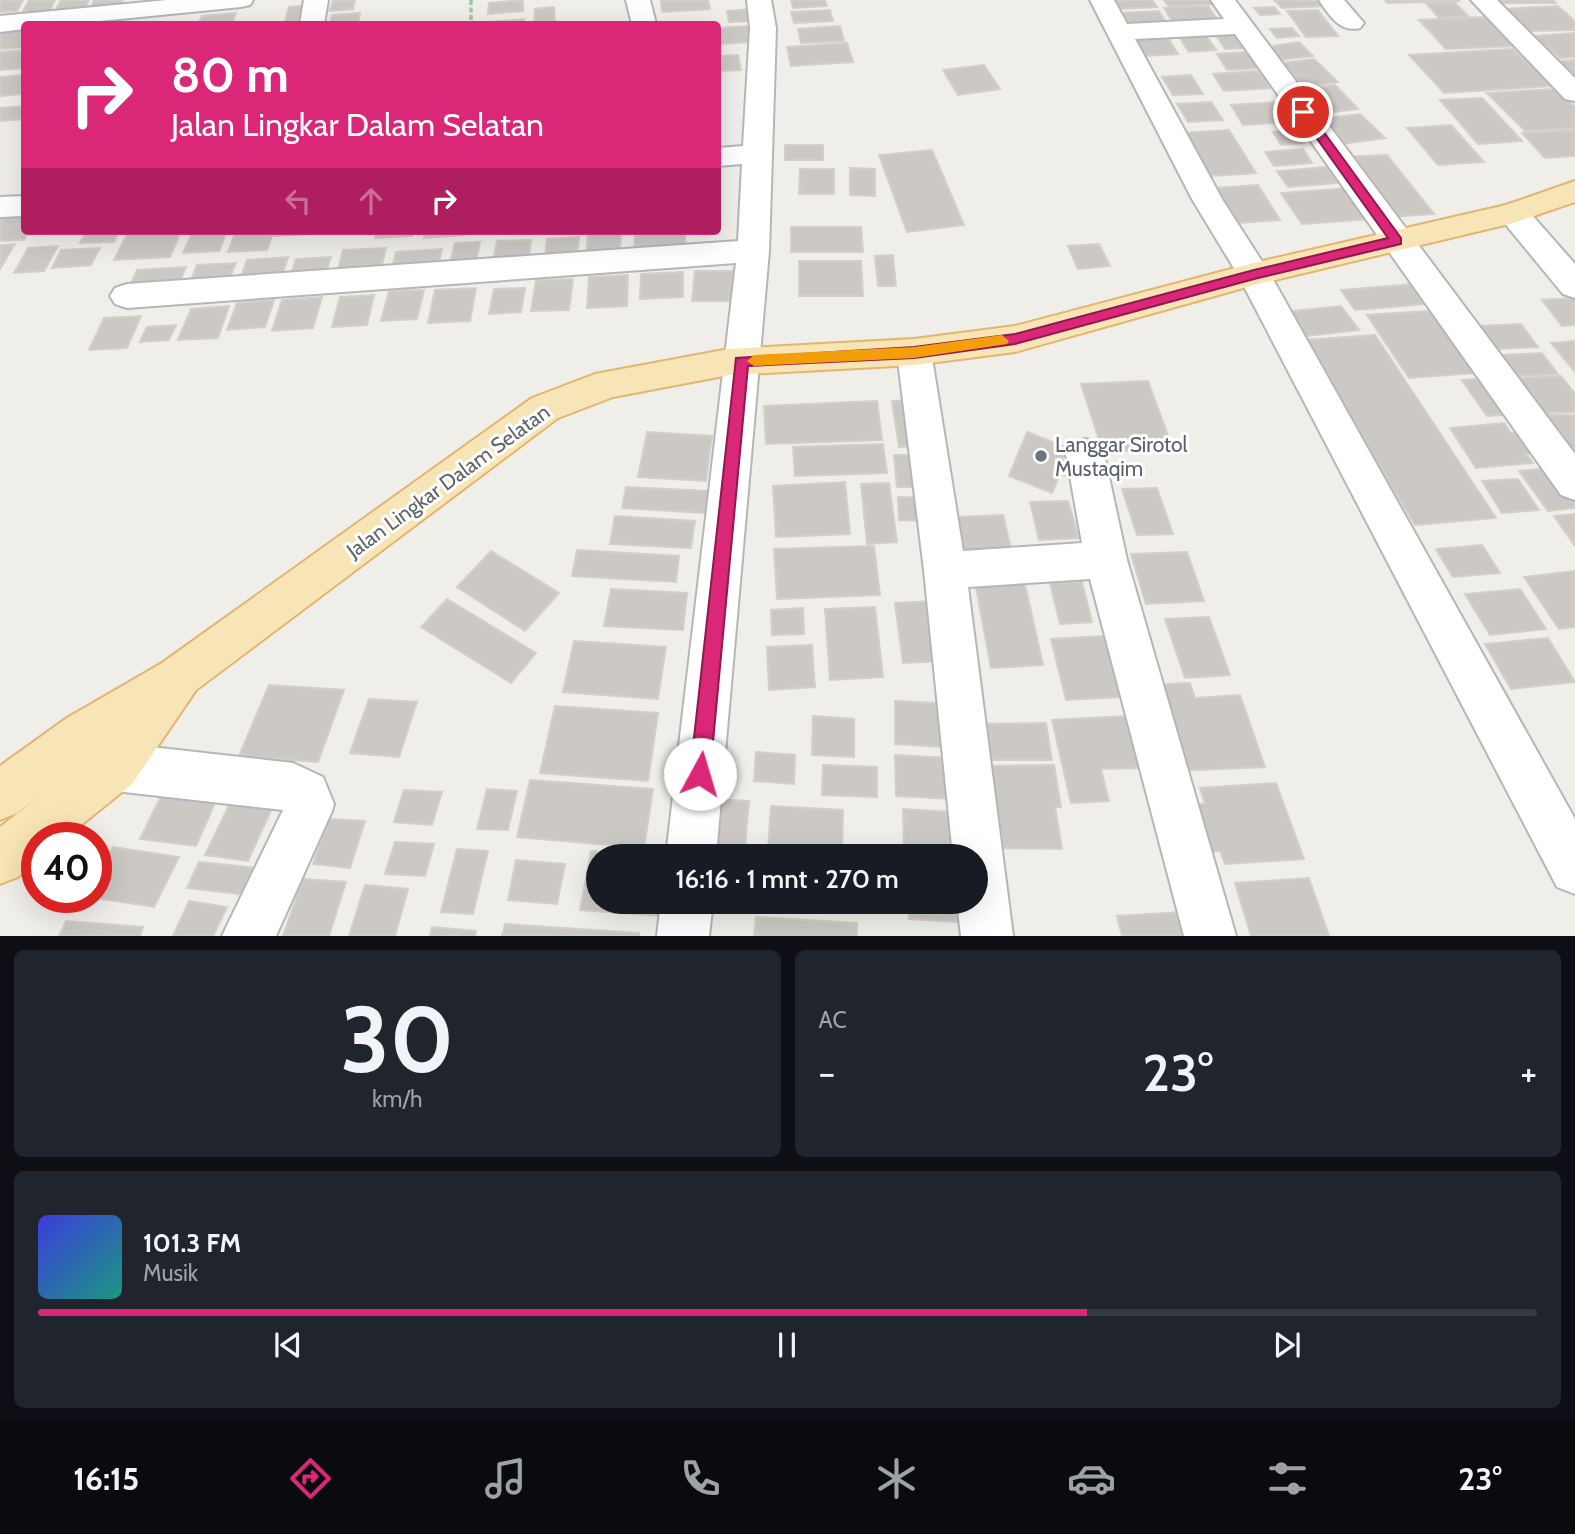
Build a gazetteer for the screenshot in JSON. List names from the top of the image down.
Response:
{
  "streets": {
    "main road": ["Jalan Lingkar Dalam Selatan"]
  },
  "places": ["Langgar Sirotol Mustaqim"],
  "page": {
    "turn": ["80 m", "Jalan Lingkar Dalam Selatan"],
    "limit": "40",
    "trip": "16:16 · 1 mnt · 270 m",
    "tile": [
      ["30", "km/h"],
      "AC"
    ],
    "heat": ["−", "23°", "+"],
    "song": ["101.3 FM", "Musik"],
    "tabs": ["16:15", "23°"]
  }
}
